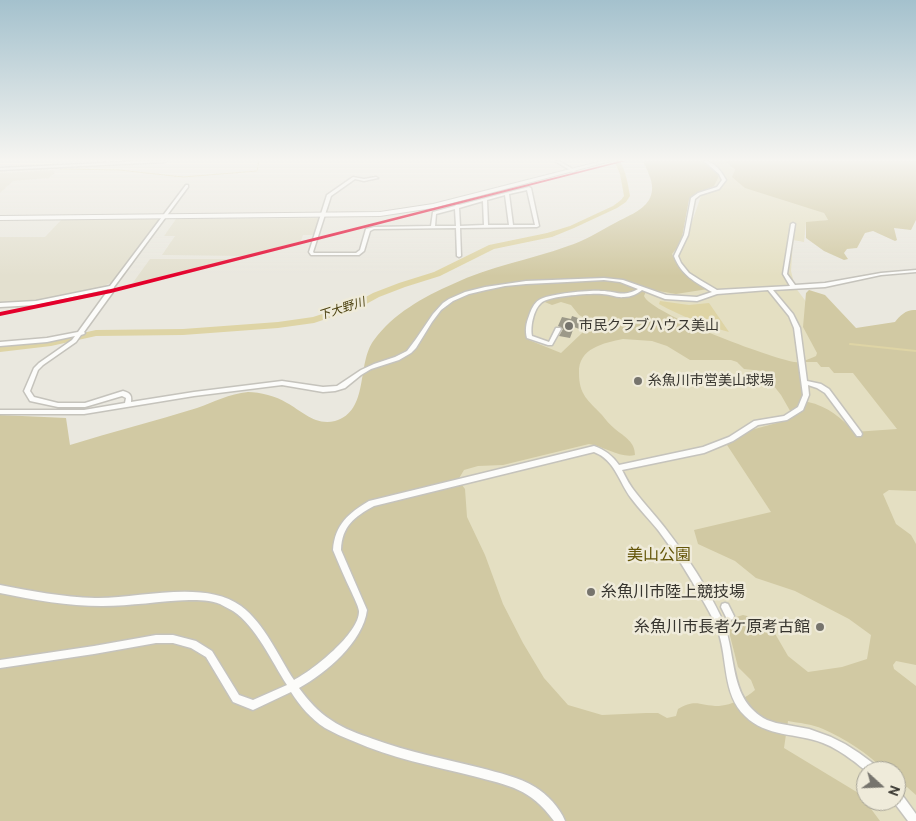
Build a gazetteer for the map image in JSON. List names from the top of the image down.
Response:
{
  "water": ["下大野川"],
  "parks": ["美山公園"],
  "places": [
    "市民クラブハウス美山",
    "糸魚川市営美山球場",
    "糸魚川市陸上競技場",
    "糸魚川市長者ケ原考古館"
  ],
  "north": "right"
}
